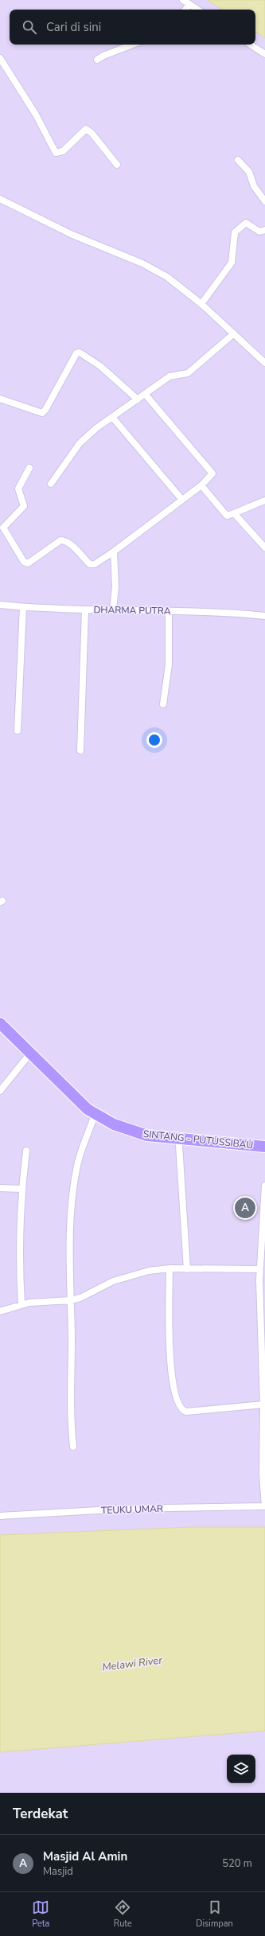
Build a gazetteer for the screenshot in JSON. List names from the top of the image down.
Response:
{
  "streets": {
    "highway": ["SINTANG - PUTUSSIBAU"],
    "street": ["DHARMA PUTRA", "TEUKU UMAR"]
  },
  "water": ["Melawi River"],
  "page": {
    "search": "Cari di sini",
    "pins": "A",
    "heading": "Terdekat",
    "list": [
      {
        "mark": "A",
        "name": "Masjid Al Amin",
        "note": "Masjid",
        "value": "520 m"
      }
    ],
    "nav": ["Peta", "Rute", "Disimpan"]
  }
}
